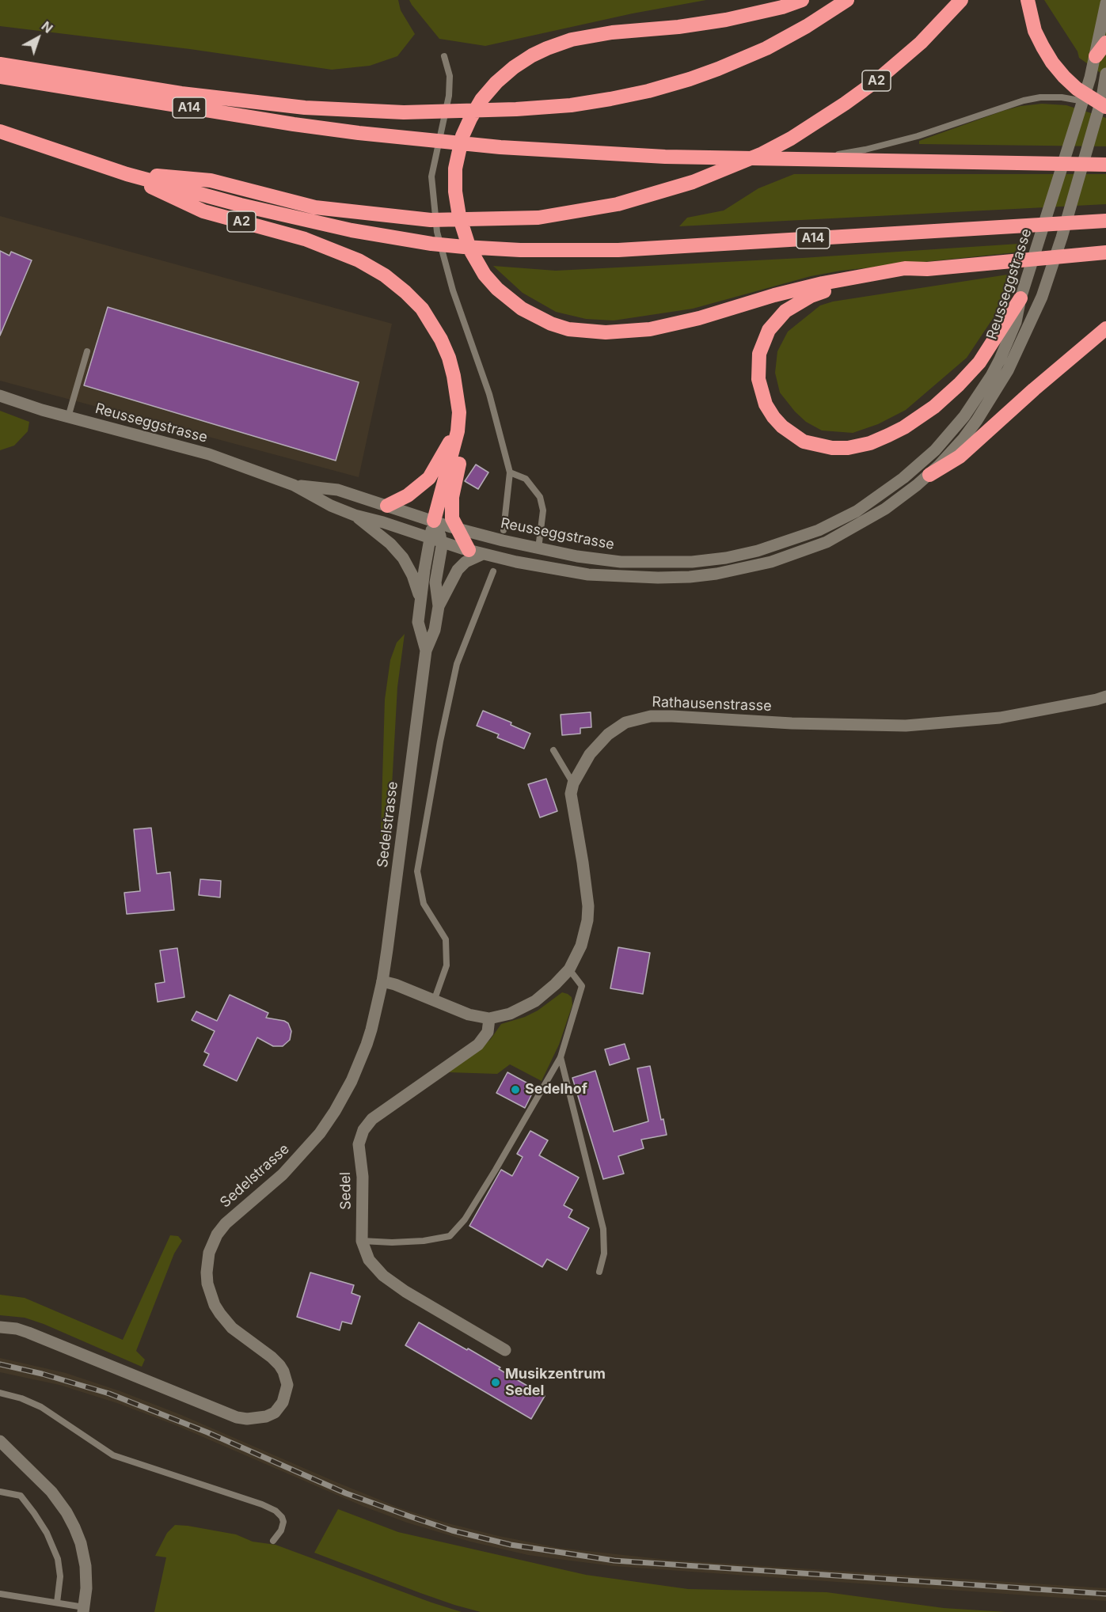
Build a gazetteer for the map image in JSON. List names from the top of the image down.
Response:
{
  "streets": {
    "highway": ["A2", "A14"],
    "main road": [
      "Reusseggstrasse",
      "Rathausenstrasse",
      "Sedelstrasse",
      "Sedel"
    ]
  },
  "crossings": [
    ["A2", "A14"],
    ["A2", "Reusseggstrasse"],
    ["Reusseggstrasse", "Sedelstrasse"]
  ],
  "places": ["Sedelhof", "Musikzentrum Sedel"],
  "north": "top right"
}
